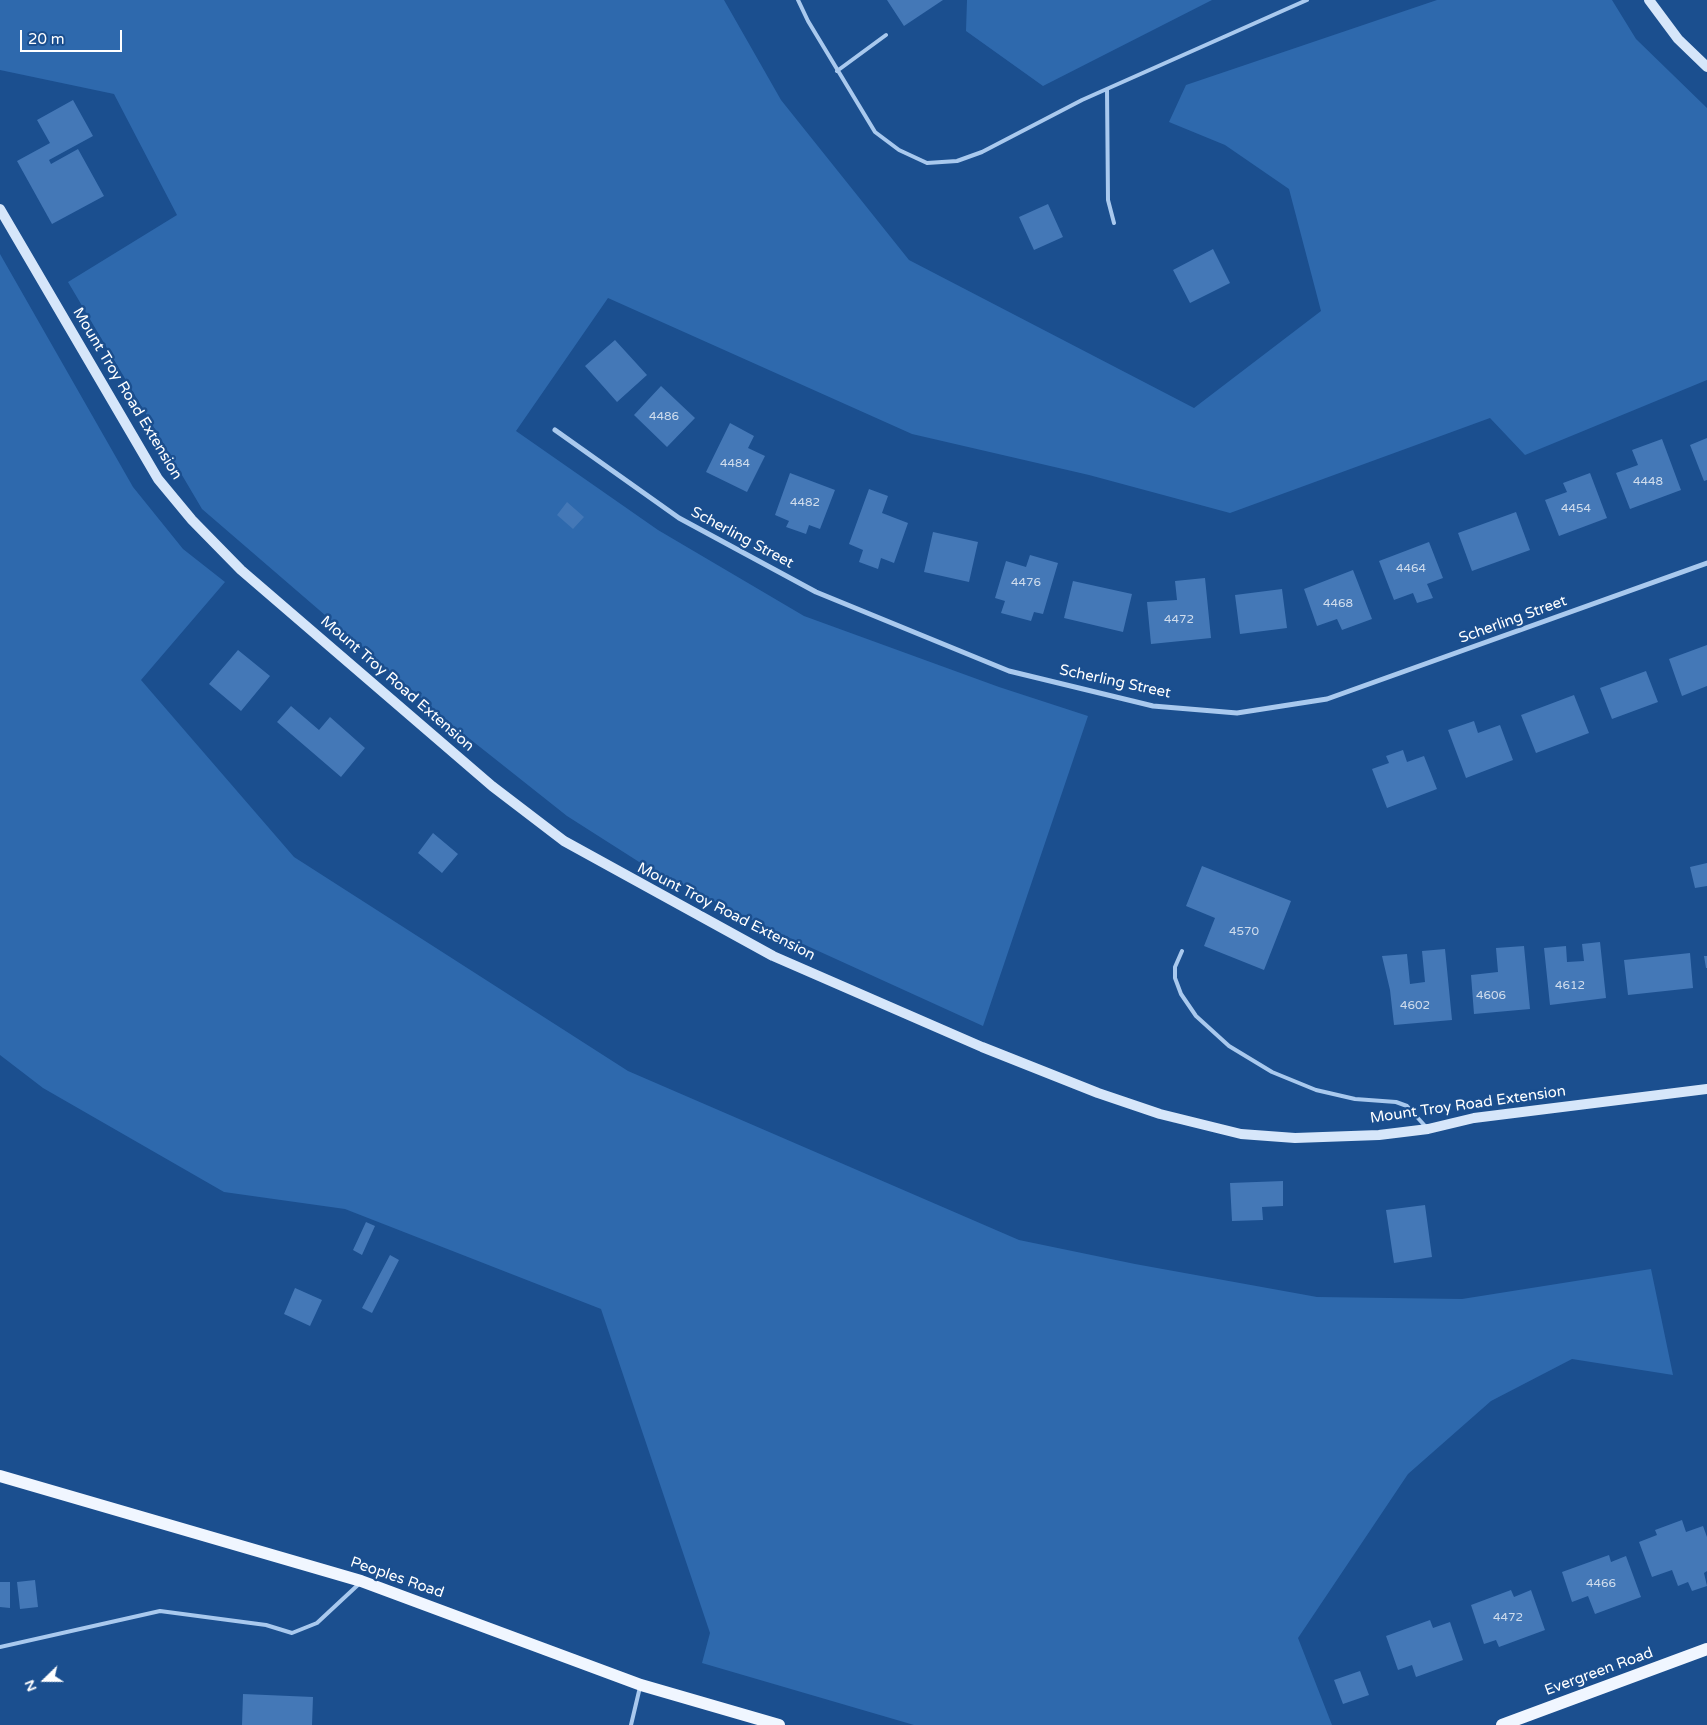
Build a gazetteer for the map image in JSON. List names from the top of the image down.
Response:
{
  "streets": {
    "main road": ["Peoples Road", "Evergreen Road"],
    "street": ["Mount Troy Road Extension", "Scherling Street"]
  },
  "house_numbers": [
    "4486",
    "4484",
    "4448",
    "4482",
    "4454",
    "4464",
    "4476",
    "4468",
    "4472",
    "4570",
    "4612",
    "4606",
    "4602",
    "4466",
    "4472"
  ],
  "scale_bar": "20 m",
  "north": "left"
}
